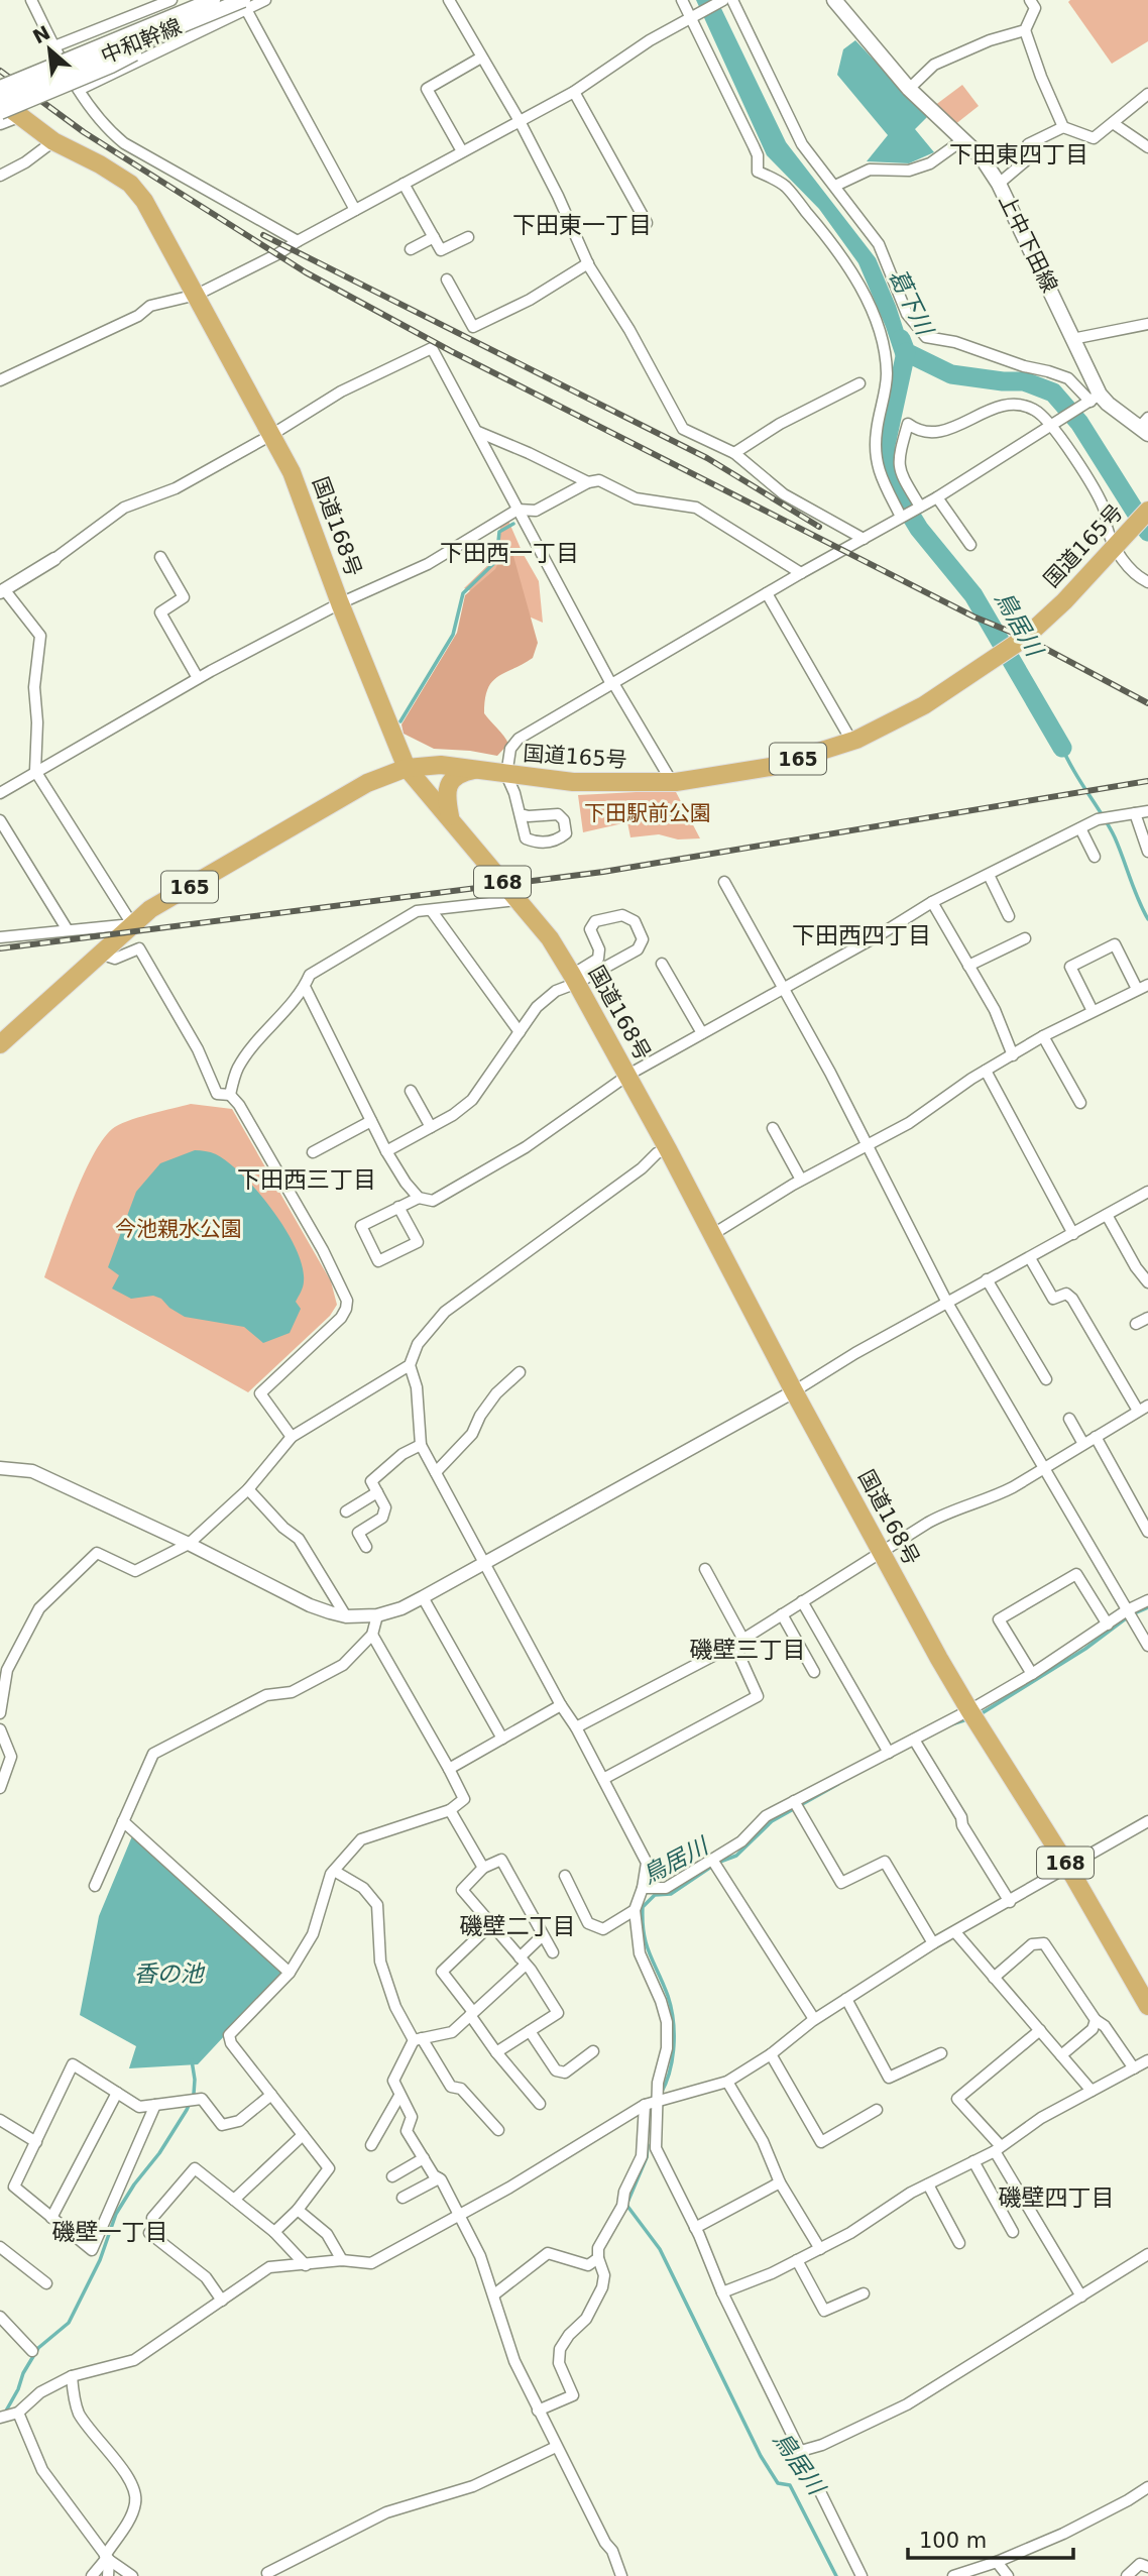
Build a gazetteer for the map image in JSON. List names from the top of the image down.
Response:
{
  "streets": {
    "highway": [
      "国道168号",
      "国道165号",
      "165",
      "168"
    ],
    "main road": ["中和幹線", "上中下田線"]
  },
  "crossings": [
    ["中和幹線", "国道168号"],
    ["国道168号", "国道165号"]
  ],
  "districts": [
    "下田東四丁目",
    "下田東一丁目",
    "下田西一丁目",
    "下田西四丁目",
    "下田西三丁目",
    "磯壁三丁目",
    "磯壁二丁目",
    "磯壁四丁目",
    "磯壁一丁目"
  ],
  "water": ["葛下川", "鳥居川", "香の池"],
  "parks": ["下田駅前公園", "今池親水公園"],
  "scale_bar": "100 m",
  "north": "top left"
}
